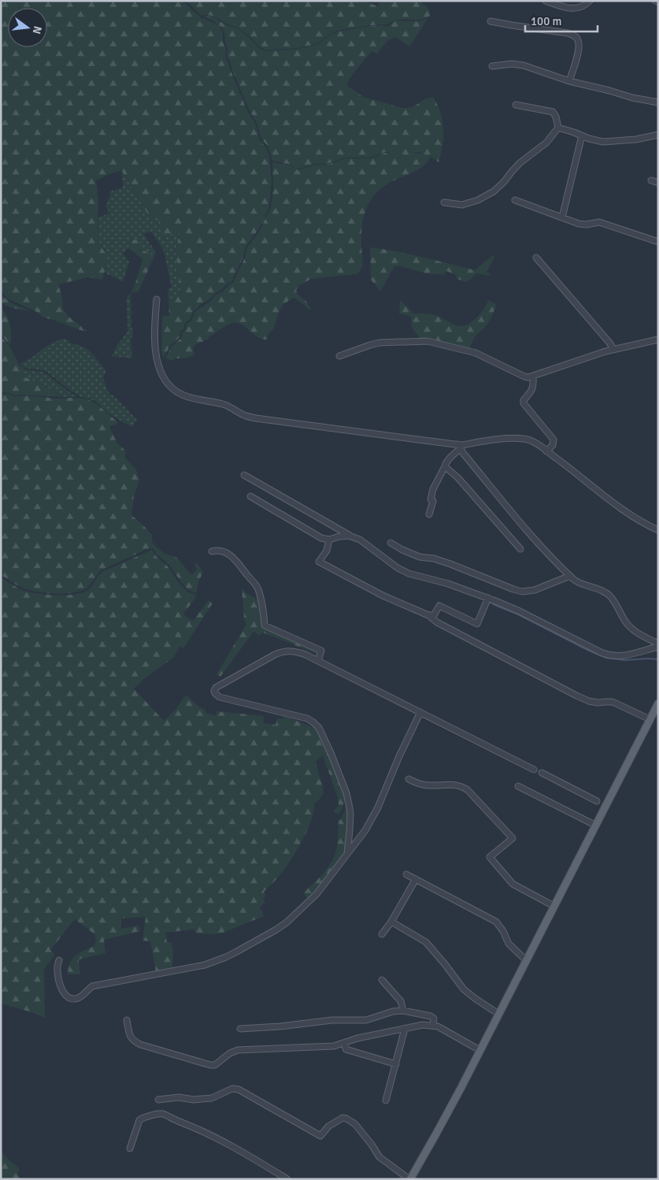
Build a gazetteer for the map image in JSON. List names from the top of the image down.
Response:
{
  "scale_bar": "100 m",
  "north": "right"
}
